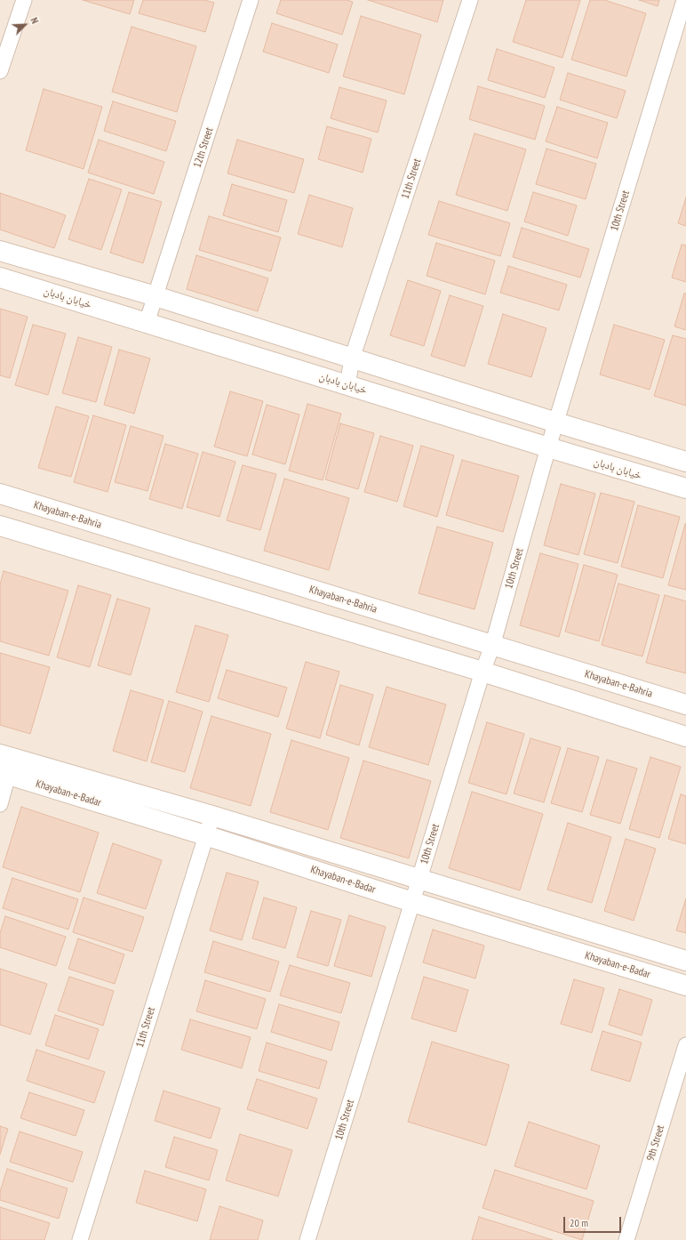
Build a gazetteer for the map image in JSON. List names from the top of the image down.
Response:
{
  "streets": {
    "main road": ["خیابان بادبان", "Khayaban-e-Bahria", "Khayaban-e-Badar"],
    "street": [
      "12th Street",
      "11th Street",
      "10th Street",
      "9th Street"
    ]
  },
  "crossings": [
    ["12th Street", "خیابان بادبان"],
    ["11th Street", "خیابان بادبان"],
    ["11th Street", "Khayaban-e-Badar"],
    ["10th Street", "خیابان بادبان"],
    ["10th Street", "Khayaban-e-Bahria"],
    ["10th Street", "Khayaban-e-Badar"]
  ],
  "scale_bar": "20 m",
  "north": "top right"
}
